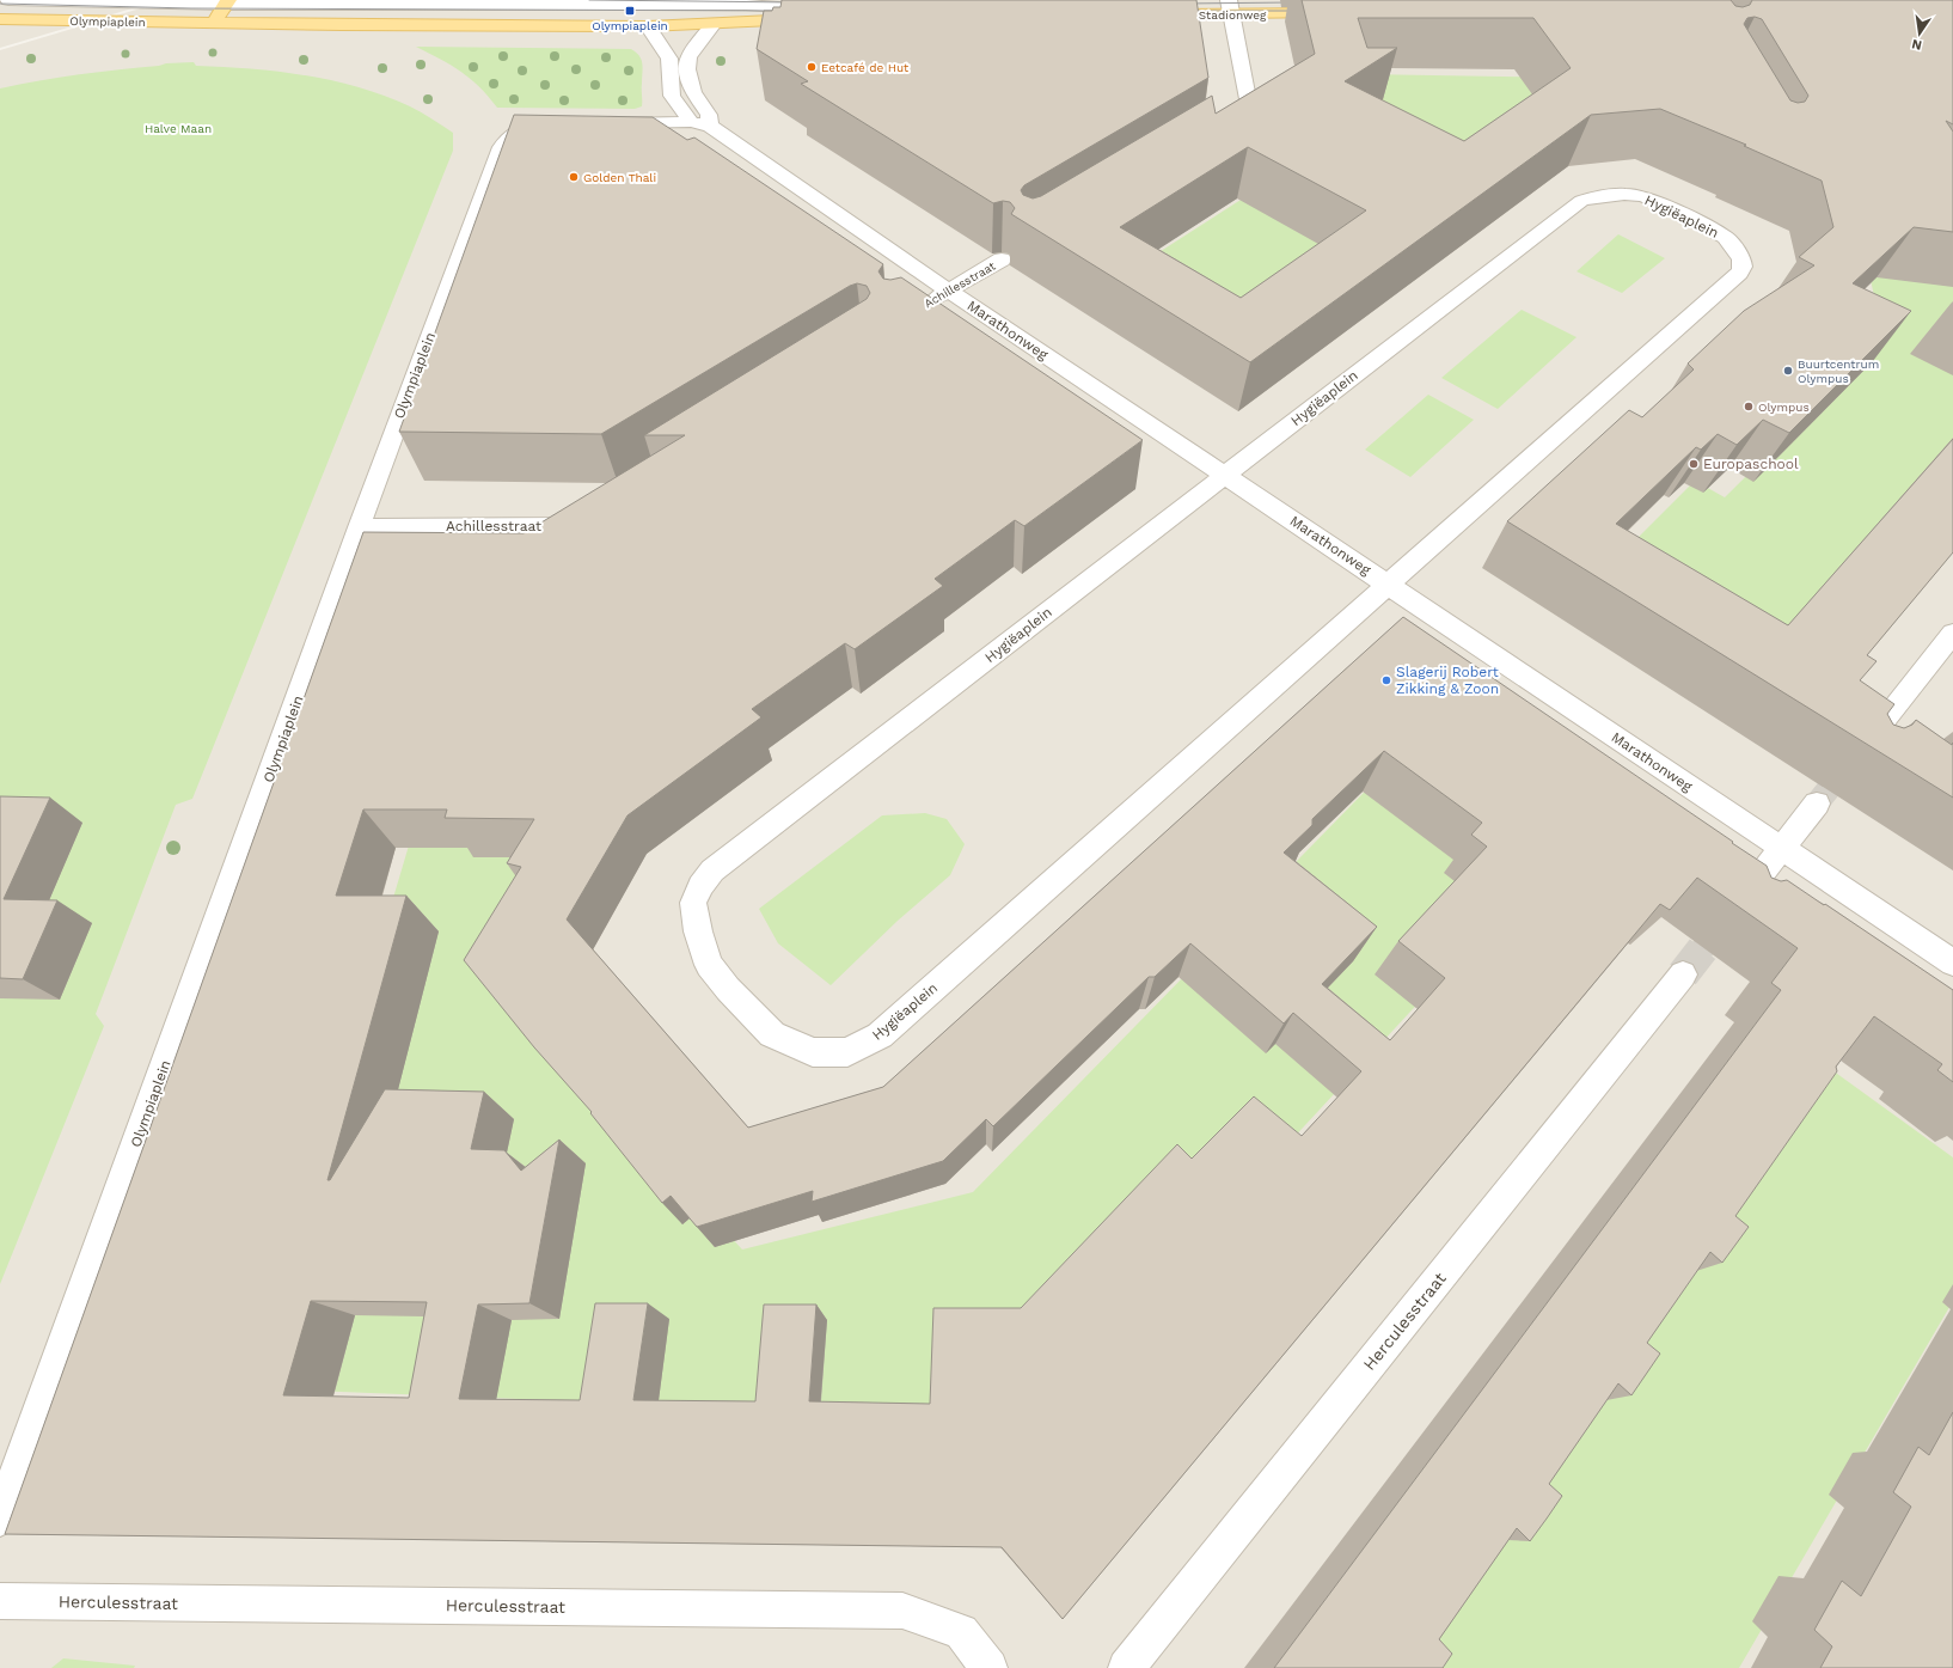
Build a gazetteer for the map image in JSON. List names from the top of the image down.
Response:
{
  "streets": {
    "main road": ["Stadionweg", "Olympiaplein"],
    "street": [
      "Hygiëaplein",
      "Achillesstraat",
      "Marathonweg",
      "Herculesstraat"
    ]
  },
  "crossings": [
    ["Olympiaplein", "Achillesstraat"],
    ["Hygiëaplein", "Marathonweg"],
    ["Achillesstraat", "Marathonweg"]
  ],
  "parks": ["Halve Maan"],
  "places": {
    "transit": ["Olympiaplein"],
    "other": [
      "Eetcafé de Hut",
      "Golden Thali",
      "Buurtcentrum Olympus",
      "Olympus",
      "Europaschool",
      "Slagerij Robert Zikking & Zoon"
    ]
  },
  "north": "bottom"
}
